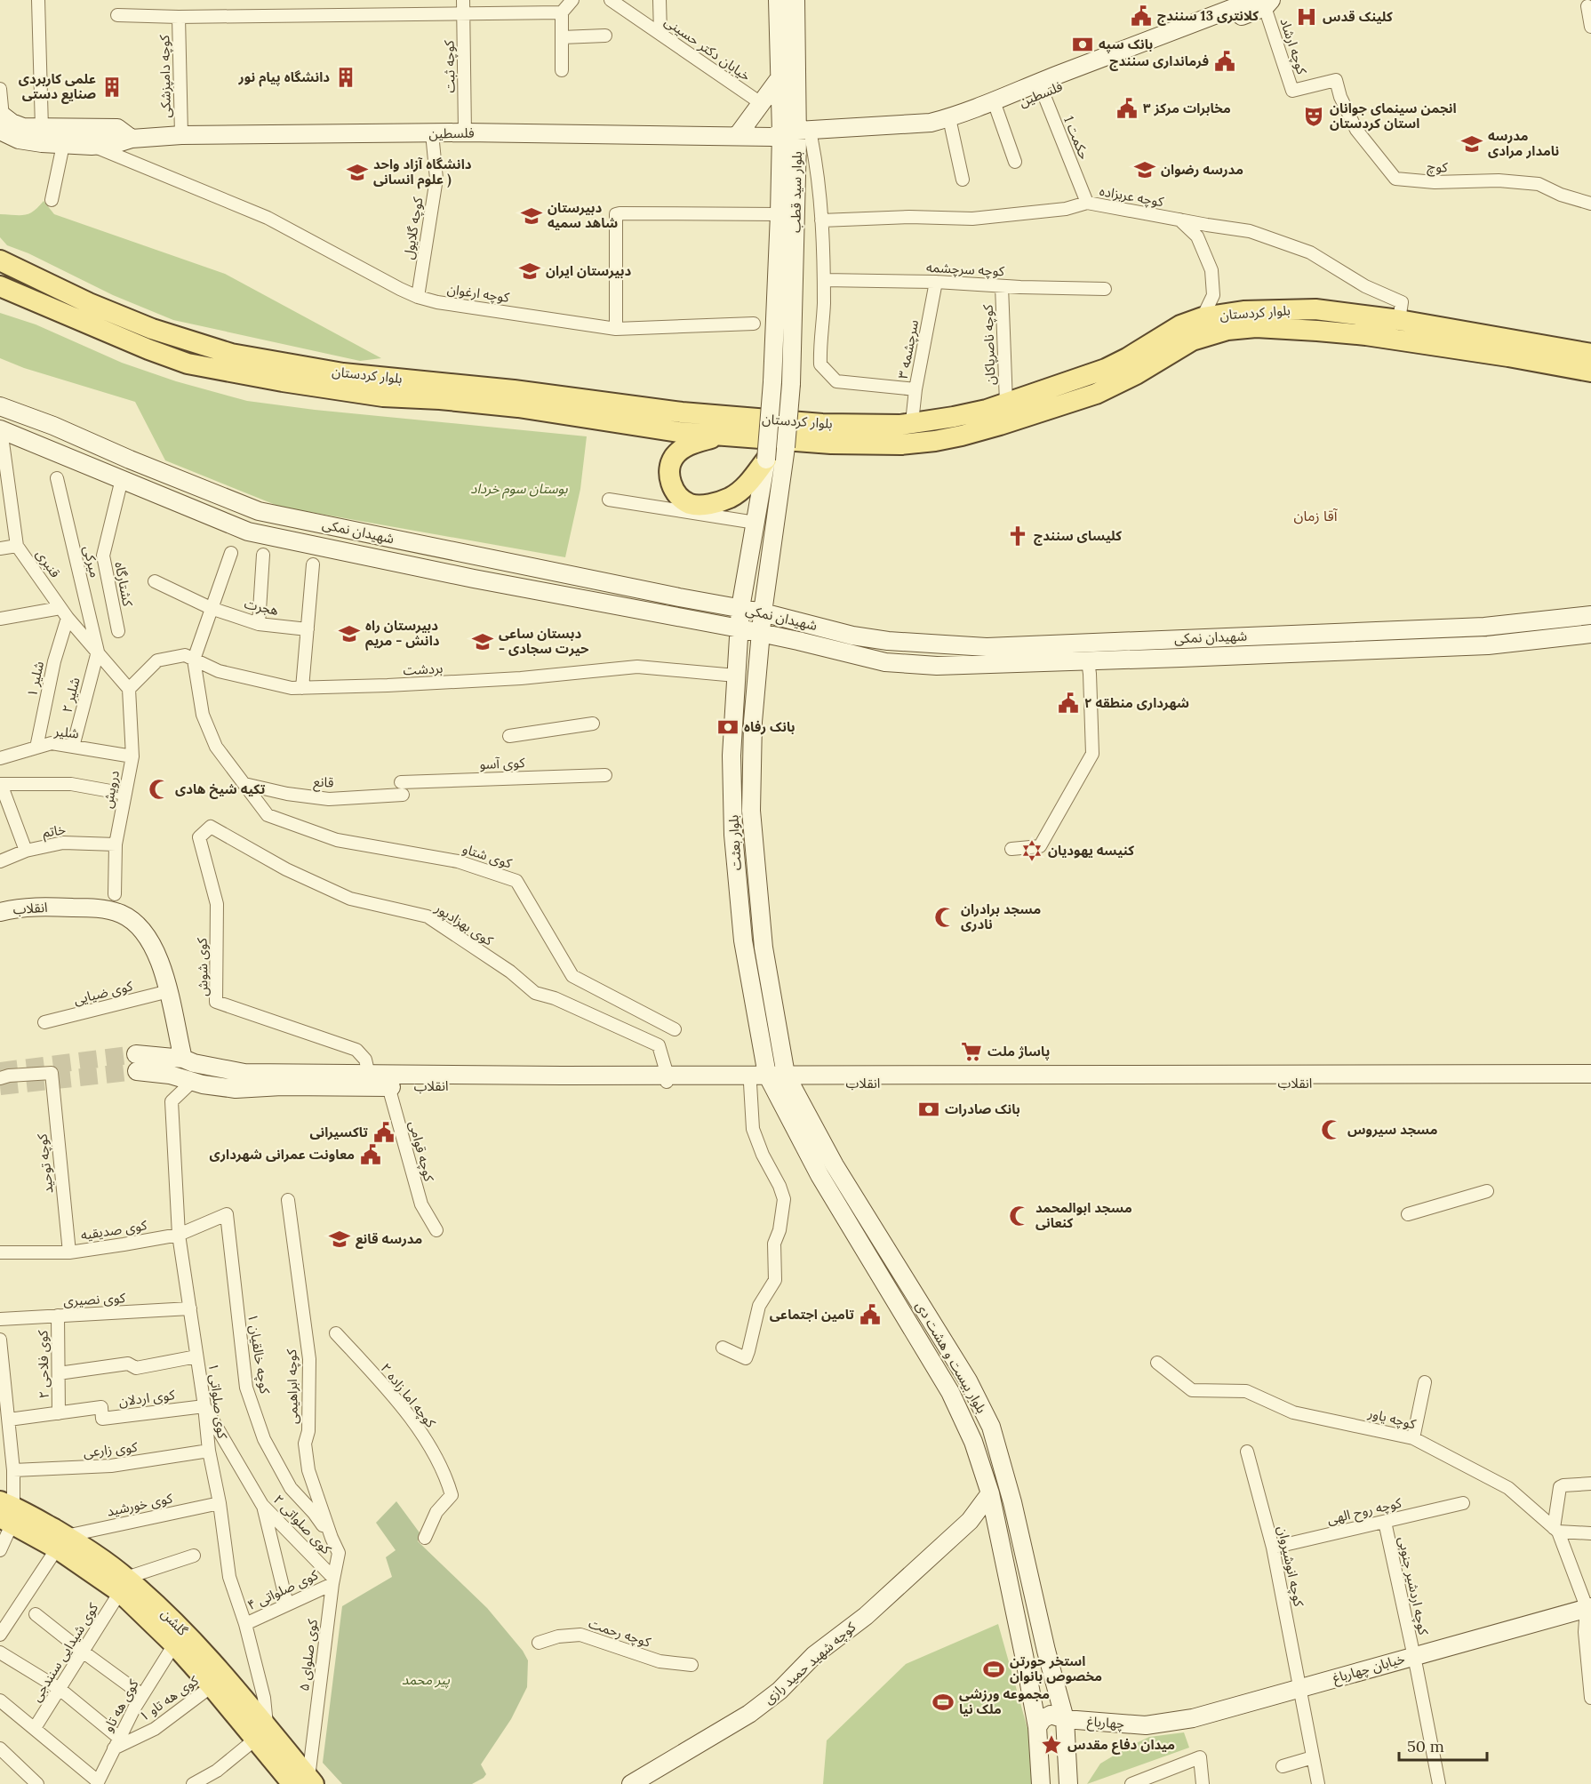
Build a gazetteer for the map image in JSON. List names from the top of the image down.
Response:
{
  "streets": {
    "main road": [
      "فلسطین",
      "بلوار سید قطب",
      "بلوار کردستان",
      "شهیدان نمکی",
      "بلوار بعثت",
      "انقلاب",
      "بلوار بیست و هشت دی",
      "گلشن",
      "کوچه شهید حمید رازی",
      "خیابان چهارباغ",
      "چهارباغ"
    ],
    "street": [
      "کوچه ارشاد",
      "خیابان دکتر حسینی",
      "کوچه ثبت",
      "کوچه دامپزشکی",
      "حکمت 1",
      "کوچ",
      "کوچه عربزاده",
      "کوچه گلایول",
      "کوچه سرچشمه",
      "کوچه ارغوان",
      "کوچه ناصرپاکان",
      "سرچشمه ۳",
      "میرکی",
      "قنبری",
      "کشتارگاه",
      "هجرت",
      "بردشت",
      "شلیر ۱",
      "شلیر ۲",
      "شلیر",
      "کوی آسو",
      "قانع",
      "درویش",
      "خاتم",
      "کوی شتاو",
      "کوی بهزادپور",
      "کوی شوش",
      "کوی ضیایی",
      "کوچه قوامی",
      "کوچه توحید",
      "کوی صدیقیه",
      "کوی نصیری",
      "کوچه خالقیان ۱",
      "کوی فلاحی ۲",
      "کوچه ابراهیمی",
      "کوچه اما زاده ۲",
      "کوی اردلان",
      "کوی صلواتی ۱",
      "کوچه یاور",
      "کوی زارعی",
      "کوی خورشید",
      "کوچه روح الهی",
      "کوی صلواتی ۲",
      "کوچه انوشیروان",
      "کوچه اردشیر جنوبی",
      "کوی صلواتی ۴",
      "کوچه رحمت",
      "کوی شیدایی سنندجی",
      "کوی صلوای ۵",
      "کوی هه تاو ۱",
      "کوی هه تاو"
    ]
  },
  "crossings": [
    ["کوچه ارشاد", "فلسطین"],
    ["کوچه ارشاد", "کوچ"],
    ["کوچه ثبت", "فلسطین"],
    ["کوچه دامپزشکی", "فلسطین"],
    ["فلسطین", "حکمت 1"],
    ["فلسطین", "بلوار سید قطب"],
    ["فلسطین", "کوچه گلایول"],
    ["فلسطین", "کوچه ارغوان"],
    ["حکمت 1", "کوچه عربزاده"],
    ["بلوار سید قطب", "بلوار کردستان"],
    ["کوچه عربزاده", "بلوار کردستان"],
    ["کوچه گلایول", "کوچه ارغوان"],
    ["کوچه سرچشمه", "کوچه ناصرپاکان"],
    ["کوچه سرچشمه", "سرچشمه ۳"],
    ["بلوار کردستان", "کوچه ناصرپاکان"],
    ["بلوار کردستان", "سرچشمه ۳"],
    ["شهیدان نمکی", "قنبری"],
    ["شهیدان نمکی", "کشتارگاه"],
    ["شهیدان نمکی", "بلوار بعثت"],
    ["میرکی", "قنبری"],
    ["میرکی", "شلیر ۲"],
    ["قنبری", "بردشت"],
    ["قنبری", "شلیر ۱"],
    ["قنبری", "شلیر ۲"],
    ["قنبری", "درویش"],
    ["بردشت", "درویش"],
    ["بردشت", "بلوار بعثت"],
    ["بردشت", "کوی شتاو"],
    ["شلیر ۱", "شلیر"],
    ["شلیر ۲", "شلیر"],
    ["شلیر", "درویش"],
    ["کوی آسو", "قانع"],
    ["قانع", "کوی شتاو"],
    ["درویش", "خاتم"],
    ["بلوار بعثت", "انقلاب"],
    ["بلوار بعثت", "بلوار بیست و هشت دی"],
    ["انقلاب", "کوی بهزادپور"],
    ["انقلاب", "کوی شوش"],
    ["انقلاب", "کوی ضیایی"],
    ["انقلاب", "کوچه قوامی"],
    ["انقلاب", "بلوار بیست و هشت دی"],
    ["انقلاب", "کوی صلواتی ۱"],
    ["کوی بهزادپور", "کوی شوش"],
    ["کوی شوش", "کوچه قوامی"],
    ["کوچه توحید", "کوی صدیقیه"],
    ["کوی صدیقیه", "کوچه خالقیان ۱"],
    ["کوی صدیقیه", "کوی صلواتی ۱"],
    ["کوی نصیری", "کوی فلاحی ۲"],
    ["کوی نصیری", "کوی صلواتی ۱"],
    ["کوچه خالقیان ۱", "کوچه ابراهیمی"],
    ["کوچه خالقیان ۱", "کوی صلوای ۵"],
    ["بلوار بیست و هشت دی", "کوچه شهید حمید رازی"],
    ["بلوار بیست و هشت دی", "چهارباغ"],
    ["کوی فلاحی ۲", "کوی اردلان"],
    ["کوچه ابراهیمی", "کوی صلوای ۵"],
    ["کوی اردلان", "کوی صلواتی ۱"],
    ["کوی اردلان", "کوی صلواتی ۲"],
    ["کوی صلواتی ۱", "کوی زارعی"],
    ["کوی صلواتی ۱", "کوی خورشید"],
    ["کوی صلواتی ۱", "کوی صلواتی ۲"],
    ["کوی صلواتی ۱", "کوی صلواتی ۴"],
    ["کوی صلواتی ۱", "گلشن"],
    ["کوچه یاور", "خیابان چهارباغ"],
    ["کوی خورشید", "گلشن"],
    ["کوچه روح الهی", "کوچه انوشیروان"],
    ["کوچه روح الهی", "کوچه اردشیر جنوبی"],
    ["کوی صلواتی ۲", "کوی صلواتی ۴"],
    ["کوی صلواتی ۲", "کوی صلوای ۵"],
    ["کوچه انوشیروان", "خیابان چهارباغ"],
    ["کوچه اردشیر جنوبی", "خیابان چهارباغ"],
    ["کوی صلواتی ۴", "کوی صلوای ۵"],
    ["گلشن", "کوی شیدایی سنندجی"],
    ["گلشن", "کوی صلوای ۵"],
    ["گلشن", "کوی هه تاو ۱"],
    ["گلشن", "کوی هه تاو"],
    ["خیابان چهارباغ", "چهارباغ"],
    ["کوی هه تاو ۱", "کوی هه تاو"]
  ],
  "districts": ["آقا زمان"],
  "parks": ["بوستان سوم خرداد", "پیر محمد"],
  "places": {
    "public building": [
      "کلانتری 13 سنندج",
      "فرمانداری سنندج",
      "مخابرات مرکز ۳",
      "شهرداری منطقه ۲",
      "تاکسیرانی",
      "معاونت عمرانی شهرداری",
      "تامین اجتماعی"
    ],
    "hospital": ["کلینک قدس"],
    "bank": ["بانک سپه", "بانک رفاه", "بانک صادرات"],
    "building": ["دانشگاه پیام نور", "علمی کاربردی صنایع دستی"],
    "theatre": ["انجمن سینمای جوانان استان کردستان"],
    "school or university": [
      "مدرسه نامدار مرادی",
      "مدرسه رضوان",
      "دانشگاه آزاد واحد علوم انسانی )",
      "دبیرستان شاهد سمیه",
      "دبیرستان ایران",
      "دبیرستان راه دانش - مریم",
      "دبستان ساعی - حیرت سجادی",
      "مدرسه قانع"
    ],
    "church": ["کلیسای سنندج"],
    "mosque": [
      "تکیه شیخ هادی",
      "مسجد برادران نادری",
      "مسجد سیروس",
      "مسجد ابوالمحمد کنعانی"
    ],
    "synagogue": ["کنیسه یهودیان"],
    "supermarket": ["پاساژ ملت"],
    "sports": ["استخر حورتن مخصوص بانوان", "مجموعه ورزشی ملک نیا"],
    "place": ["میدان دفاع مقدس"]
  },
  "scale_bar": "50 m"
}
